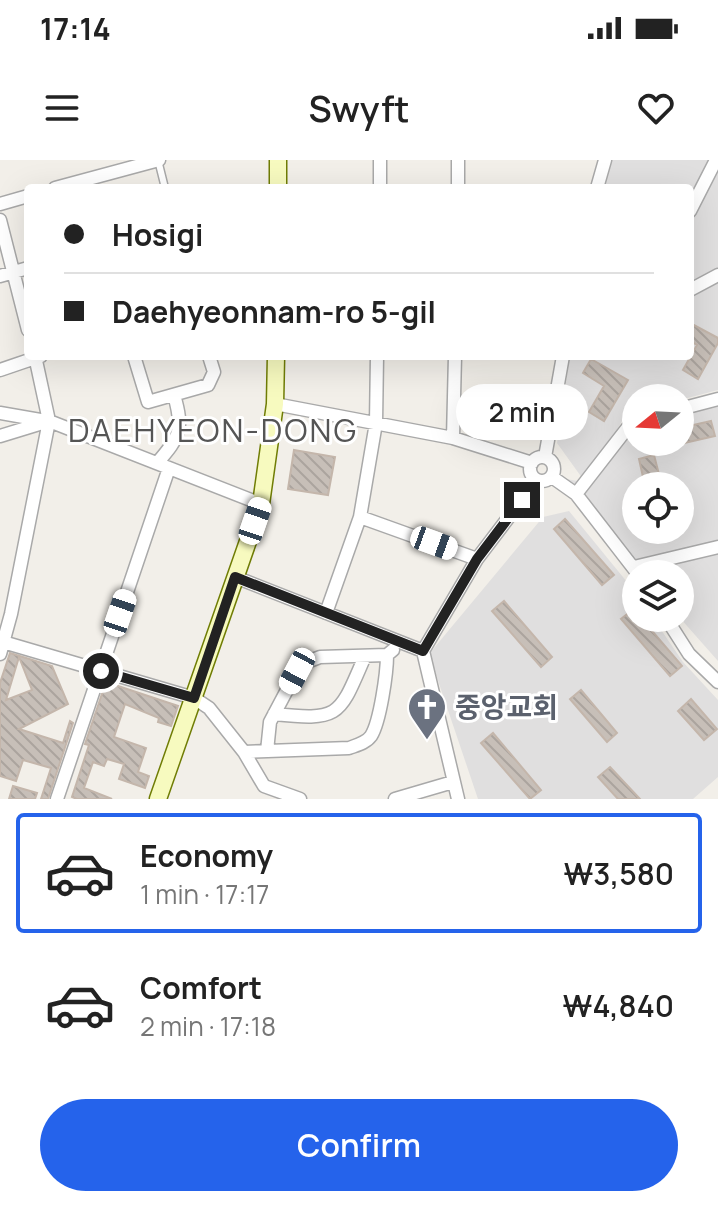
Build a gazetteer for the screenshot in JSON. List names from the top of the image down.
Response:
{
  "districts": ["DAEHYEON-DONG"],
  "places": {
    "church": ["중앙교회"]
  },
  "north": "left",
  "page": {
    "status": "17:14",
    "header": "Swyft",
    "banner": ["Hosigi", "Daehyeonnam-ro 5-gil"],
    "bubble": "2 min",
    "list": [
      {
        "name": "Economy",
        "note": "1 min · 17:17",
        "value": "₩3,580"
      },
      {
        "name": "Comfort",
        "note": "2 min · 17:18",
        "value": "₩4,840"
      }
    ],
    "buttons": "Confirm"
  }
}
